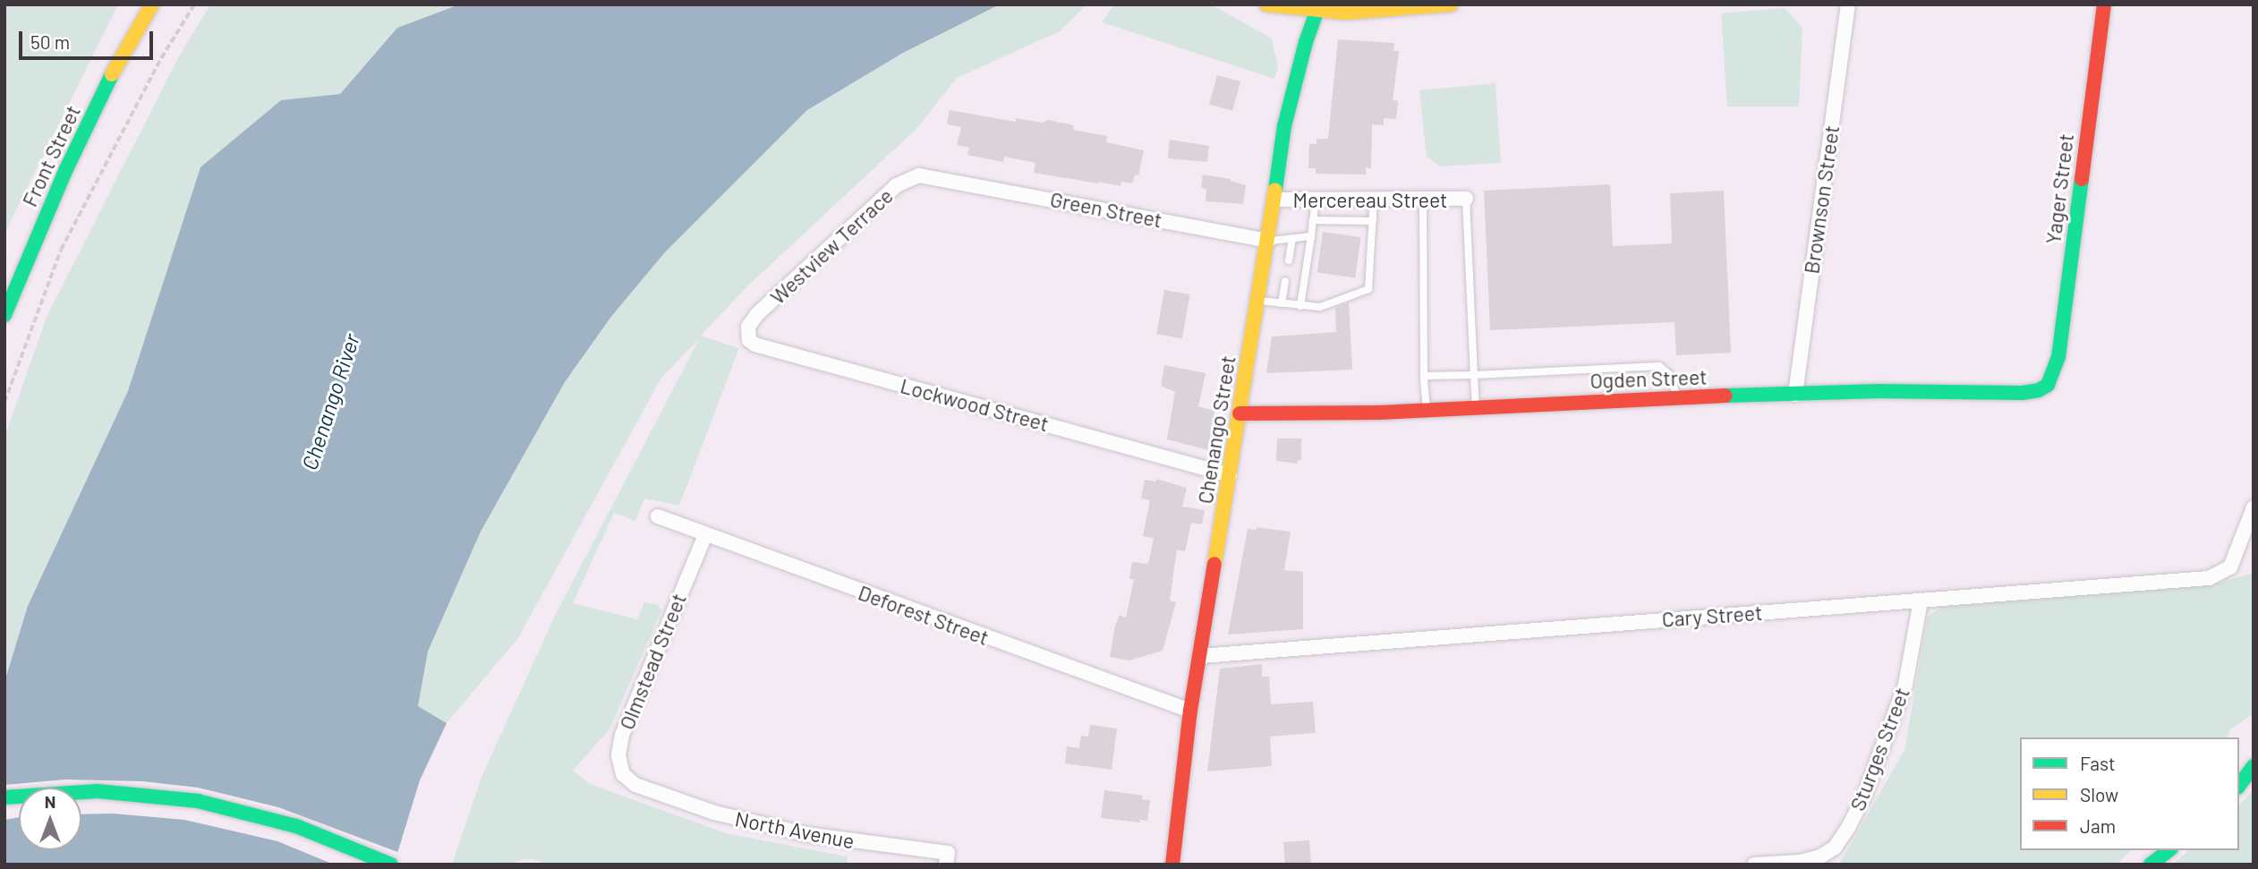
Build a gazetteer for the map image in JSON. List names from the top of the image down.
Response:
{
  "streets": {
    "main road": [
      "Front Street",
      "Yager Street",
      "Ogden Street",
      "Chenango Street"
    ],
    "street": [
      "Mercereau Street",
      "Brownson Street",
      "Green Street",
      "Westview Terrace",
      "Lockwood Street",
      "Deforest Street",
      "Cary Street",
      "Olmstead Street",
      "Sturges Street",
      "North Avenue"
    ]
  },
  "crossings": [
    ["Yager Street", "Ogden Street"],
    ["Mercereau Street", "Chenango Street"],
    ["Brownson Street", "Ogden Street"],
    ["Green Street", "Westview Terrace"],
    ["Green Street", "Chenango Street"],
    ["Westview Terrace", "Lockwood Street"],
    ["Ogden Street", "Chenango Street"],
    ["Lockwood Street", "Chenango Street"],
    ["Chenango Street", "Deforest Street"],
    ["Chenango Street", "Cary Street"],
    ["Deforest Street", "Olmstead Street"],
    ["Cary Street", "Sturges Street"],
    ["Olmstead Street", "North Avenue"]
  ],
  "water": ["Chenango River"],
  "legend": ["Fast", "Slow", "Jam"],
  "scale_bar": "50 m",
  "north": "top"
}
